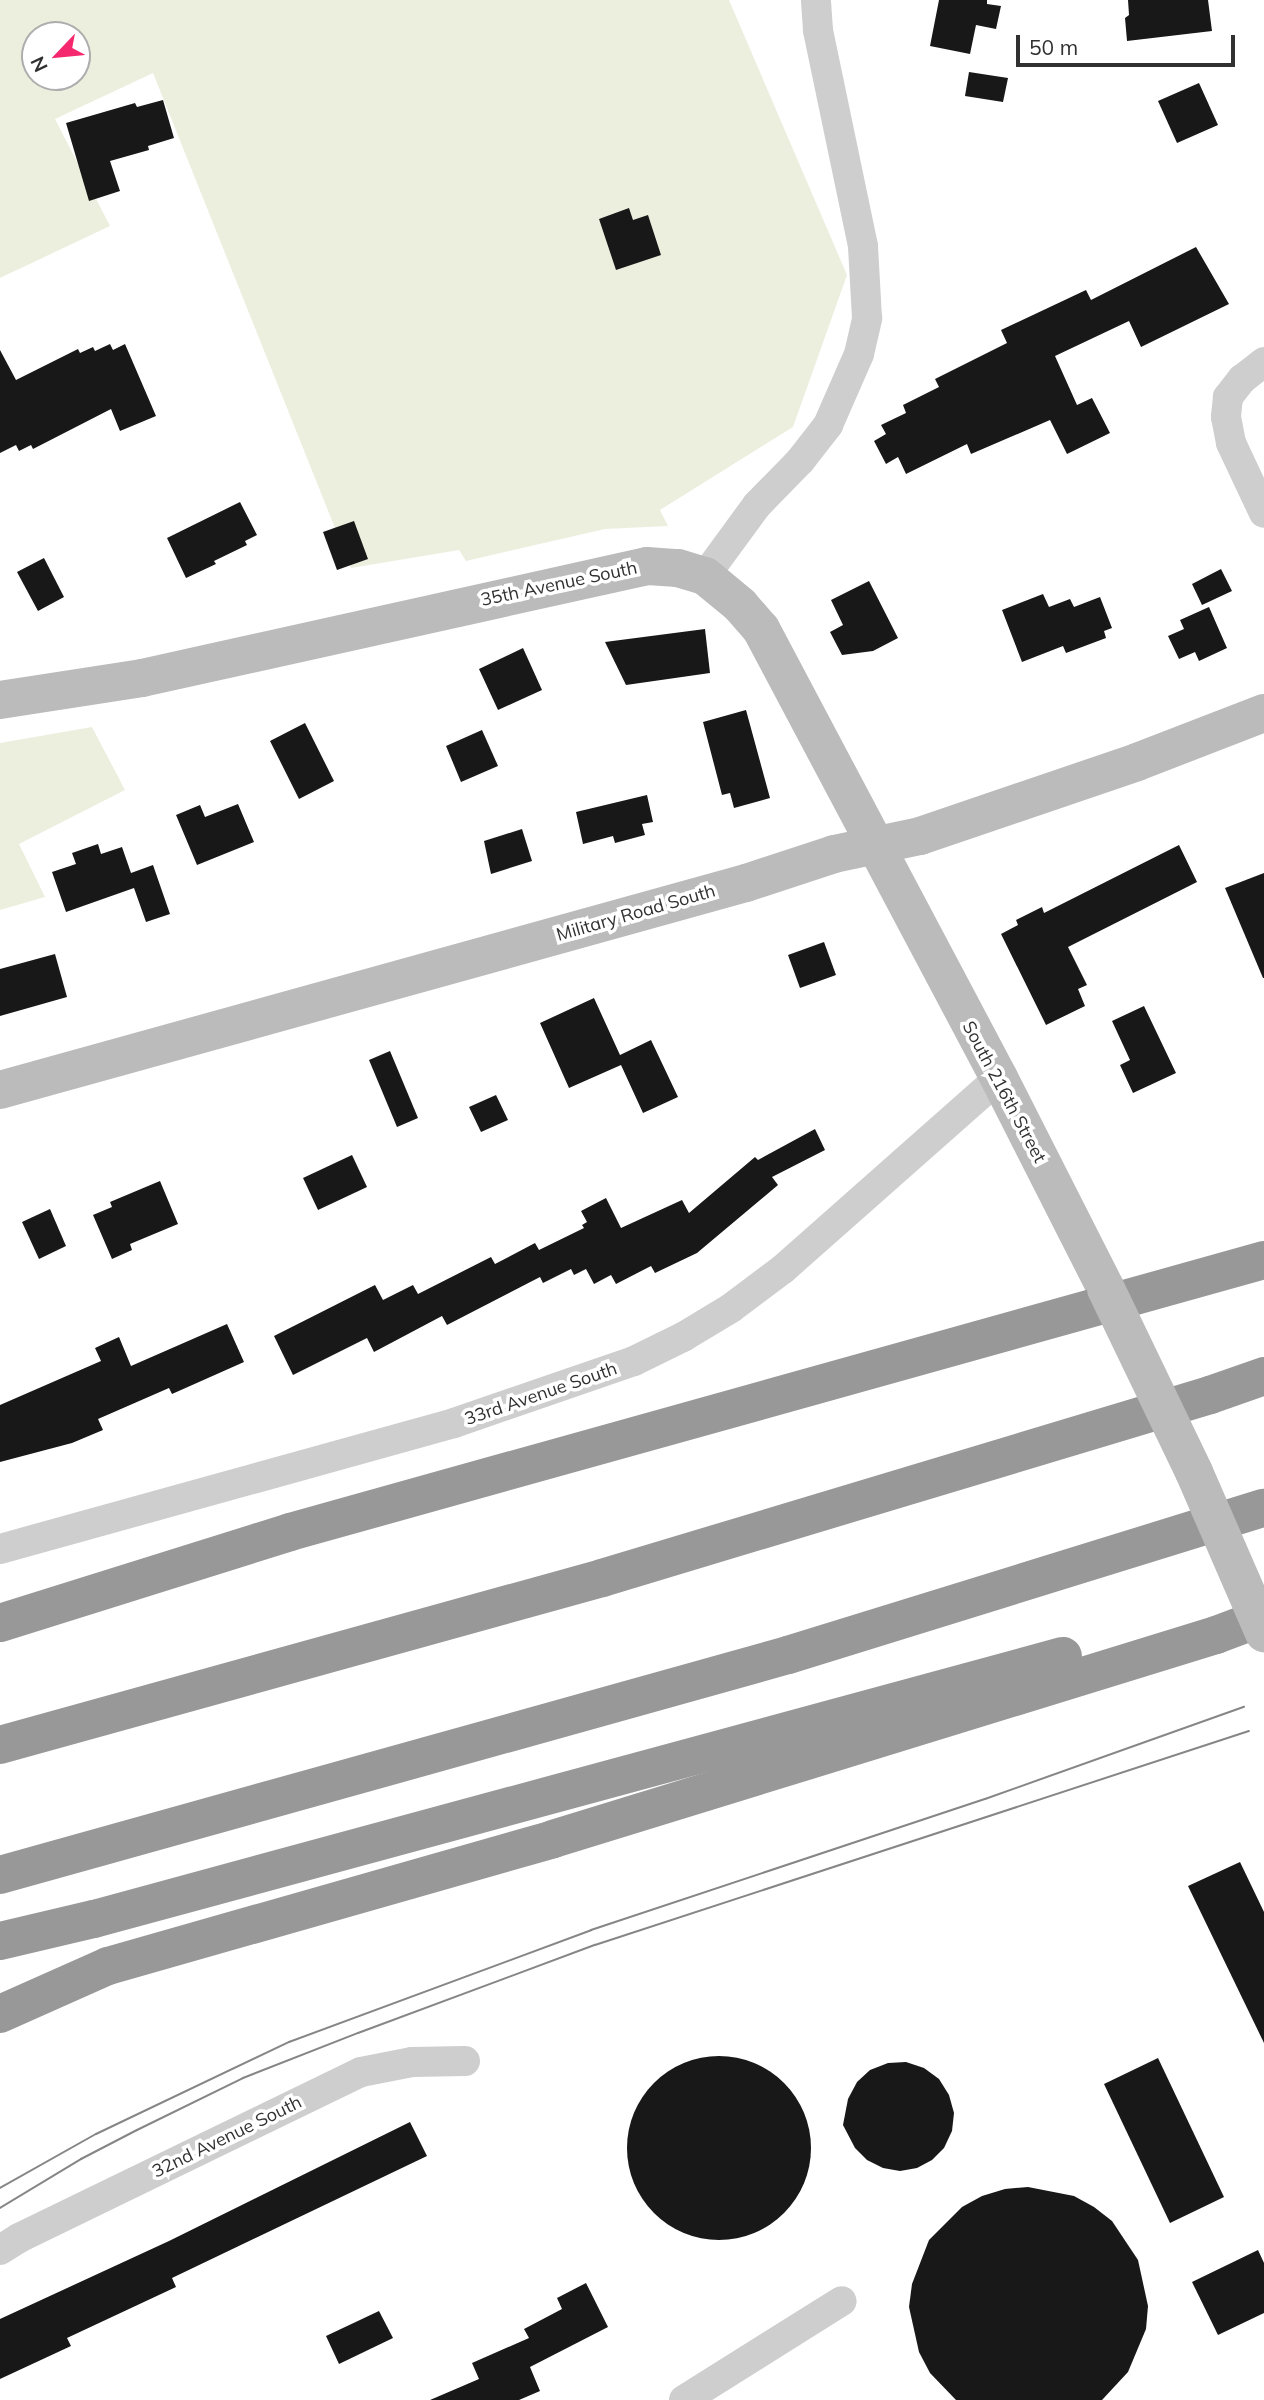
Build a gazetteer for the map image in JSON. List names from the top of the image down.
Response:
{
  "streets": {
    "main road": ["35th Avenue South", "Military Road South", "South 216th Street"],
    "street": ["33rd Avenue South", "32nd Avenue South"]
  },
  "crossings": [
    ["35th Avenue South", "South 216th Street"],
    ["Military Road South", "South 216th Street"],
    ["South 216th Street", "33rd Avenue South"]
  ],
  "scale_bar": "50 m",
  "north": "bottom left"
}
